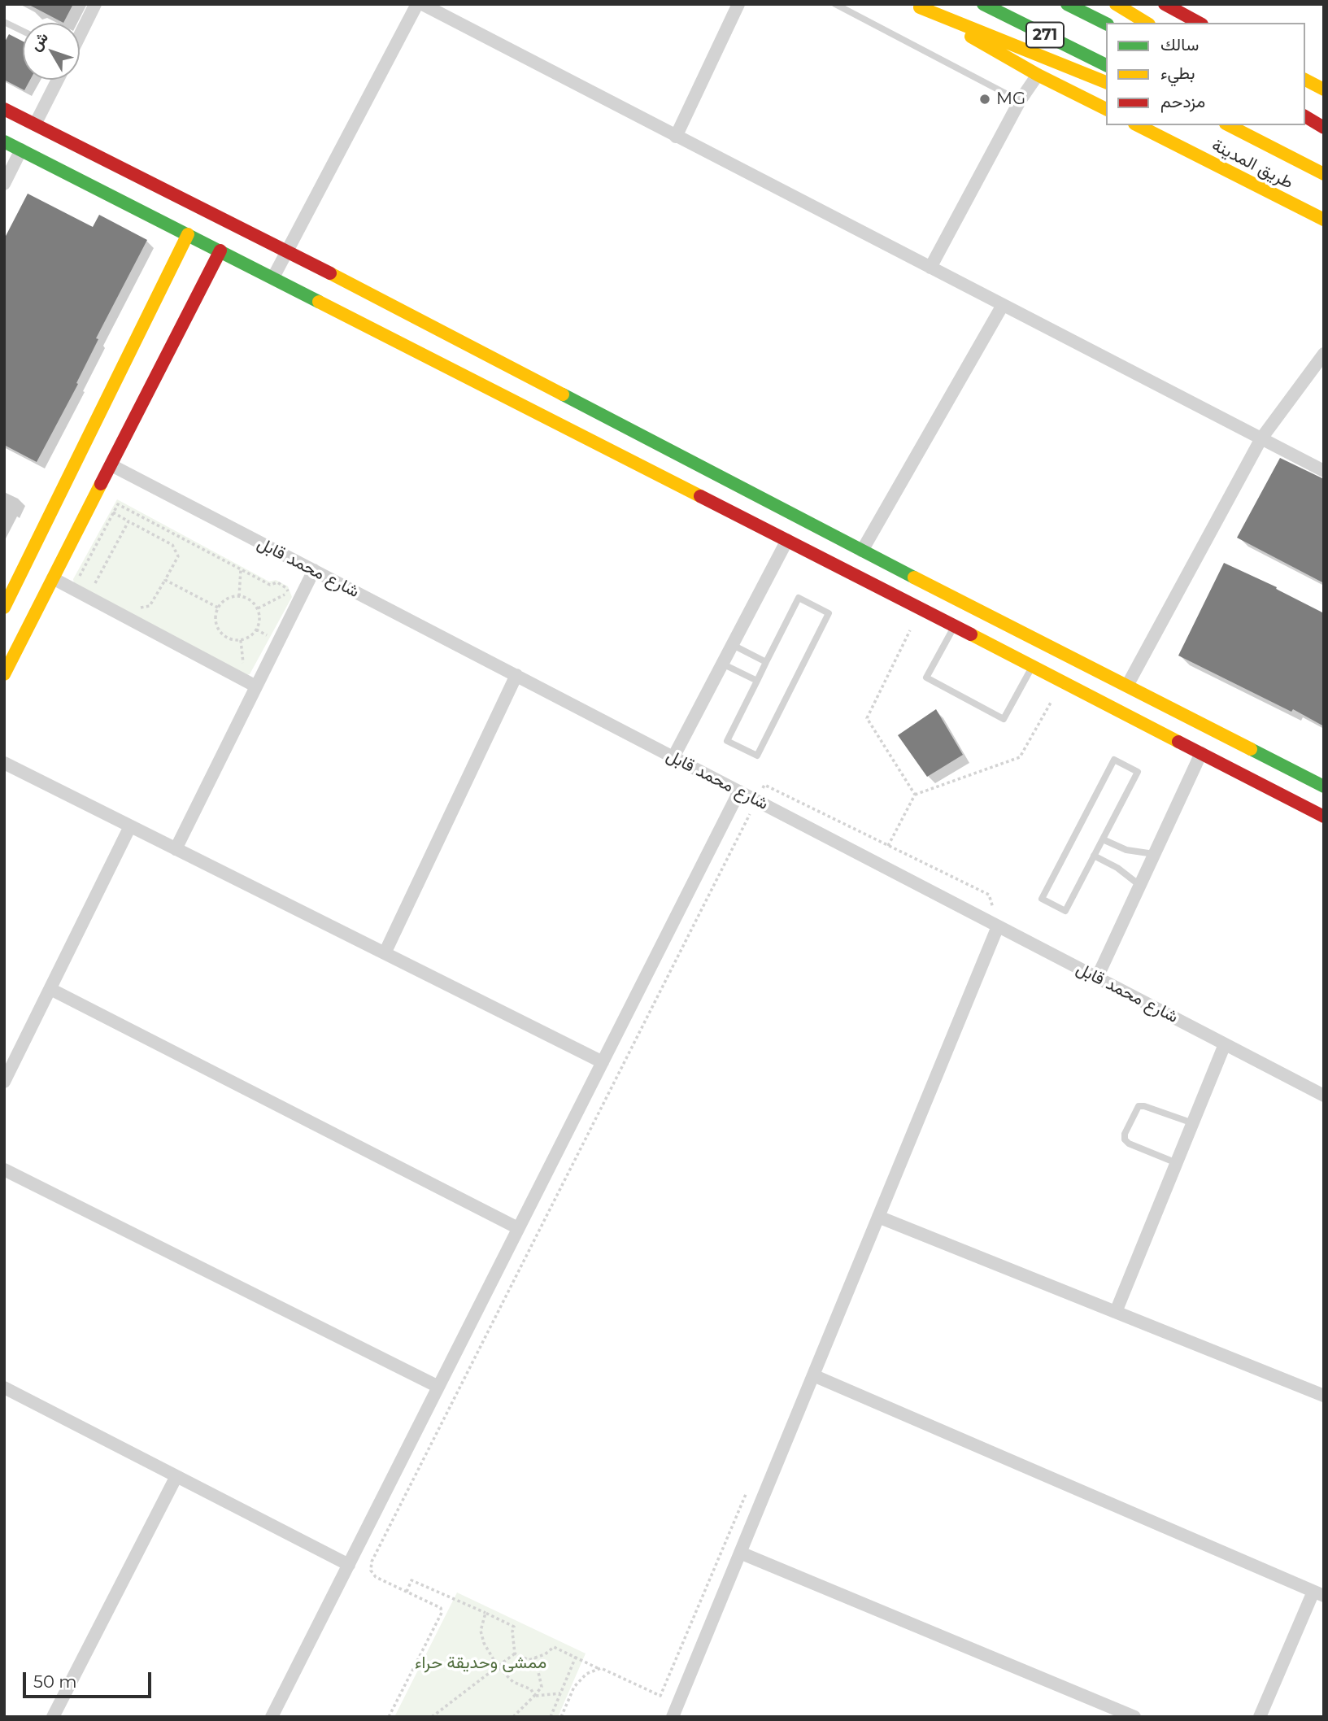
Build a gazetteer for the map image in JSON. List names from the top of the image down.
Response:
{
  "streets": {
    "main road": ["271", "طريق المدينة"],
    "street": ["شارع محمد قابل"]
  },
  "parks": ["ممشى وحديقة حراء"],
  "places": ["MG"],
  "legend": ["سالك", "بطيء", "مزدحم"],
  "scale_bar": "50 m",
  "north": "top left"
}
